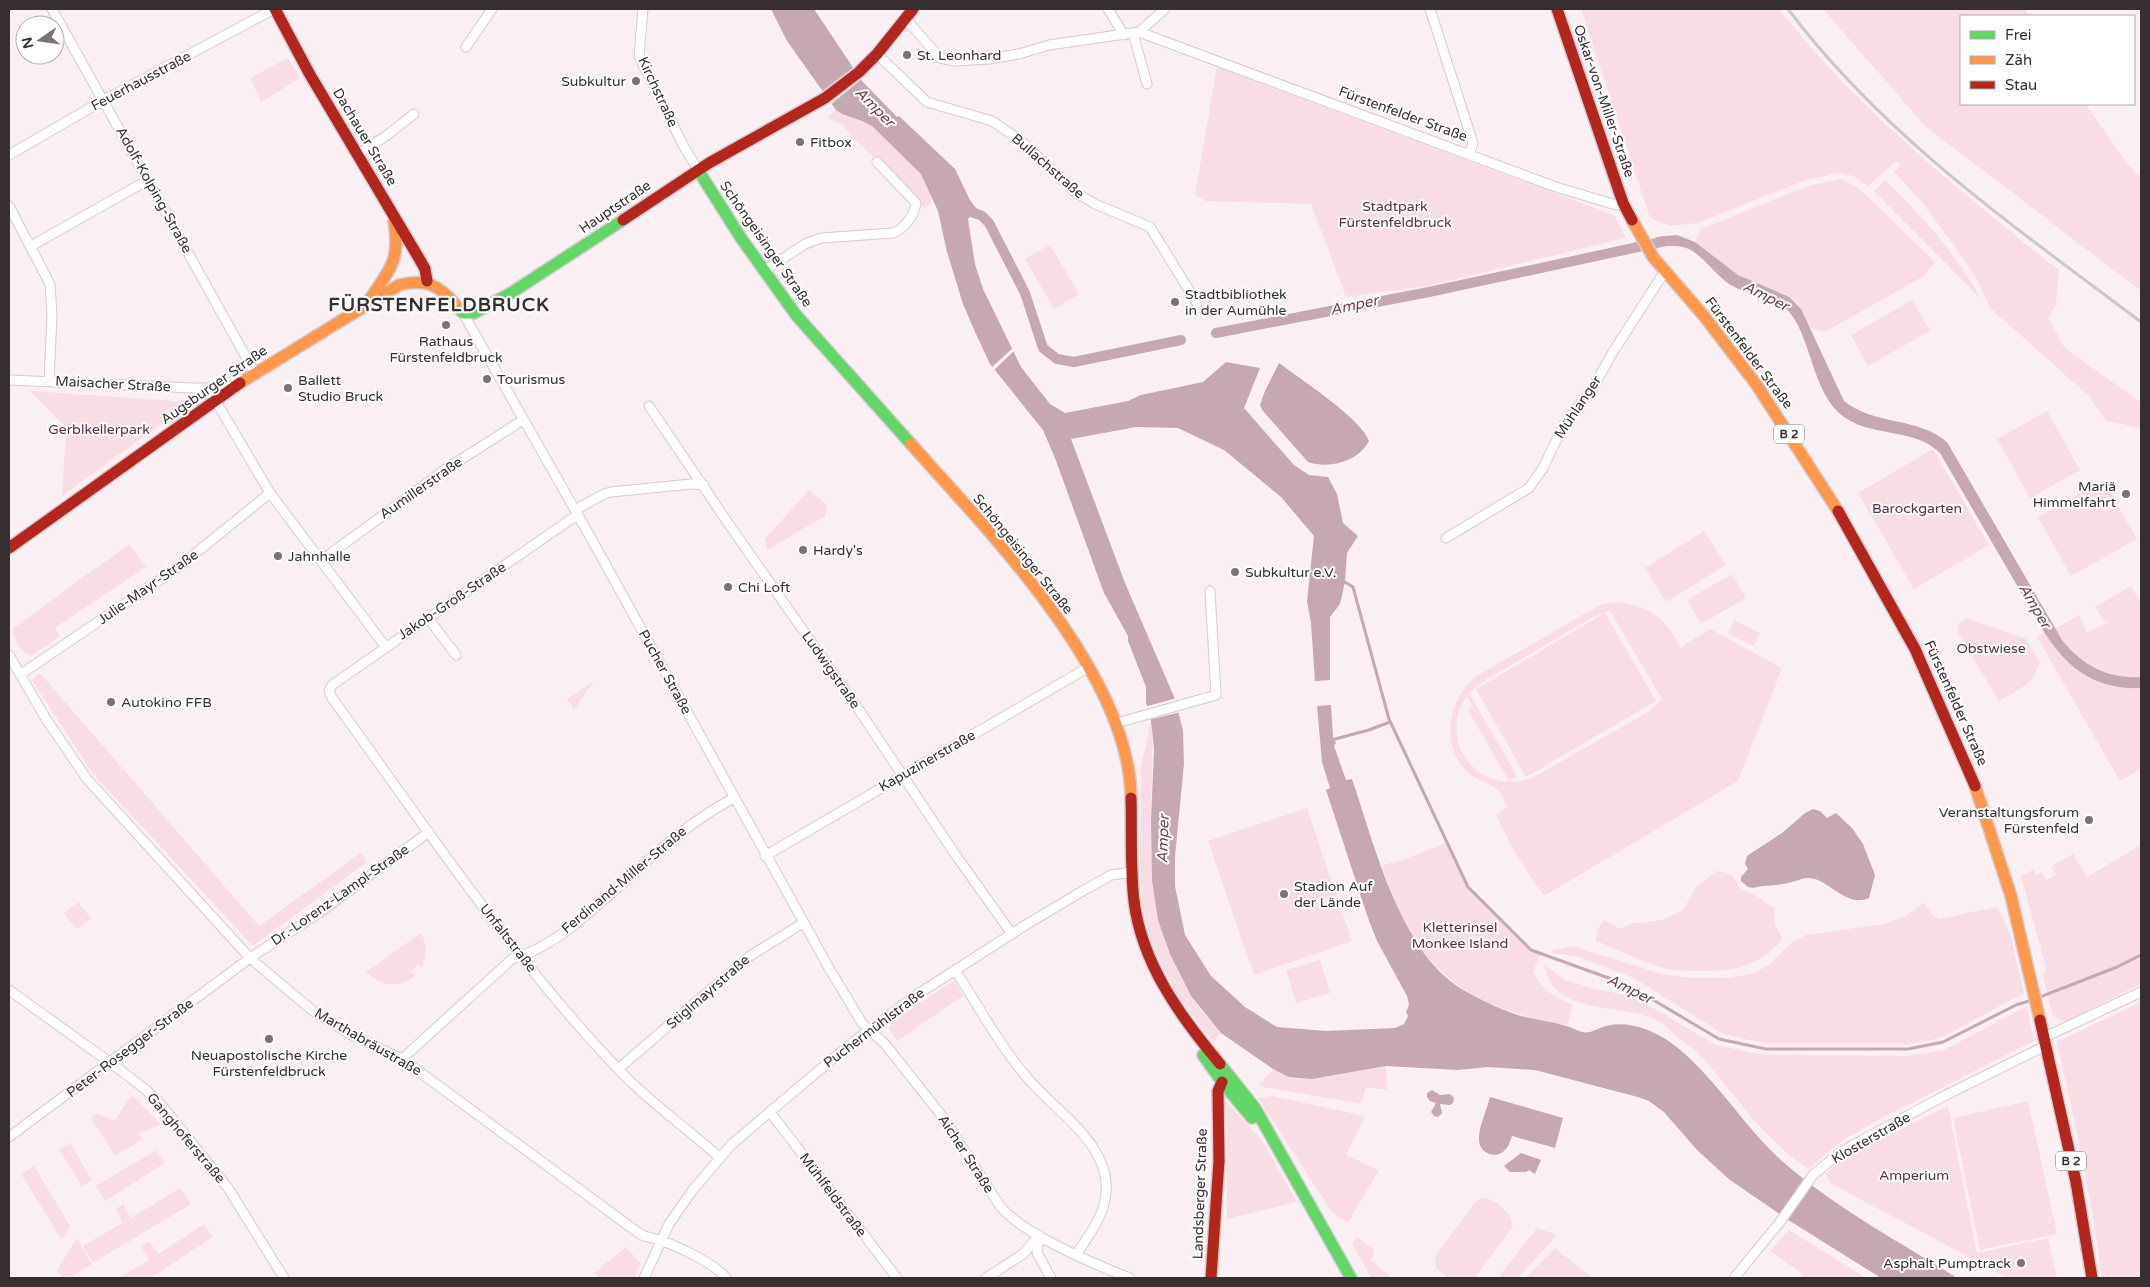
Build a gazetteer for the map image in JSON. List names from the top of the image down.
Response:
{
  "streets": {
    "street": [
      "Feuerhausstraße",
      "Kirchstraße",
      "Oskar-von-Miller-Straße",
      "Fürstenfelder Straße",
      "Dachauer Straße",
      "Bullachstraße",
      "Adolf-Kolping-Straße",
      "Hauptstraße",
      "Schöngeisinger Straße",
      "Maisacher Straße",
      "Augsburger Straße",
      "Mühlanger",
      "B 2",
      "Aumillerstraße",
      "Julie-Mayr-Straße",
      "Jakob-Groß-Straße",
      "Ludwigstraße",
      "Pucher Straße",
      "Kapuzinerstraße",
      "Ferdinand-Miller-Straße",
      "Dr.-Lorenz-Lampl-Straße",
      "Unfaltstraße",
      "Stiglmayrstraße",
      "Puchermühlstraße",
      "Marthabräustraße",
      "Peter-Rosegger-Straße",
      "Ganghoferstraße",
      "Klosterstraße",
      "Aicher Straße",
      "Landsberger Straße",
      "Mühlfeldstraße"
    ]
  },
  "crossings": [
    ["Feuerhausstraße", "Dachauer Straße"],
    ["Feuerhausstraße", "Adolf-Kolping-Straße"],
    ["Kirchstraße", "Hauptstraße"],
    ["Kirchstraße", "Schöngeisinger Straße"],
    ["Oskar-von-Miller-Straße", "Fürstenfelder Straße"],
    ["Fürstenfelder Straße", "Mühlanger"],
    ["Fürstenfelder Straße", "Klosterstraße"],
    ["Dachauer Straße", "Augsburger Straße"],
    ["Bullachstraße", "Hauptstraße"],
    ["Adolf-Kolping-Straße", "Maisacher Straße"],
    ["Adolf-Kolping-Straße", "Augsburger Straße"],
    ["Hauptstraße", "Schöngeisinger Straße"],
    ["Hauptstraße", "Pucher Straße"],
    ["Schöngeisinger Straße", "Kapuzinerstraße"],
    ["Schöngeisinger Straße", "Puchermühlstraße"],
    ["Schöngeisinger Straße", "Landsberger Straße"],
    ["Maisacher Straße", "Augsburger Straße"],
    ["Aumillerstraße", "Pucher Straße"],
    ["Julie-Mayr-Straße", "Marthabräustraße"],
    ["Jakob-Groß-Straße", "Ludwigstraße"],
    ["Jakob-Groß-Straße", "Pucher Straße"],
    ["Jakob-Groß-Straße", "Unfaltstraße"],
    ["Ludwigstraße", "Kapuzinerstraße"],
    ["Ludwigstraße", "Puchermühlstraße"],
    ["Pucher Straße", "Kapuzinerstraße"],
    ["Pucher Straße", "Ferdinand-Miller-Straße"],
    ["Pucher Straße", "Stiglmayrstraße"],
    ["Pucher Straße", "Puchermühlstraße"],
    ["Pucher Straße", "Aicher Straße"],
    ["Ferdinand-Miller-Straße", "Unfaltstraße"],
    ["Ferdinand-Miller-Straße", "Marthabräustraße"],
    ["Dr.-Lorenz-Lampl-Straße", "Unfaltstraße"],
    ["Dr.-Lorenz-Lampl-Straße", "Marthabräustraße"],
    ["Dr.-Lorenz-Lampl-Straße", "Peter-Rosegger-Straße"],
    ["Unfaltstraße", "Stiglmayrstraße"],
    ["Unfaltstraße", "Puchermühlstraße"],
    ["Puchermühlstraße", "Marthabräustraße"],
    ["Puchermühlstraße", "Aicher Straße"],
    ["Puchermühlstraße", "Mühlfeldstraße"],
    ["Marthabräustraße", "Peter-Rosegger-Straße"],
    ["Peter-Rosegger-Straße", "Ganghoferstraße"]
  ],
  "districts": ["FÜRSTENFELDBRUCK"],
  "water": ["Amper"],
  "parks": [
    "Stadtpark Fürstenfeldbruck",
    "Gerblkellerpark",
    "Barockgarten",
    "Obstwiese",
    "Kletterinsel Monkee Island",
    "Amperium"
  ],
  "places": [
    "St. Leonhard",
    "Subkultur",
    "Fitbox",
    "Stadtbibliothek in der Aumühle",
    "Rathaus Fürstenfeldbruck",
    "Tourismus",
    "Ballett Studio Bruck",
    "Mariä Himmelfahrt",
    "Hardy's",
    "Jahnhalle",
    "Subkultur e.V.",
    "Chi Loft",
    "Autokino FFB",
    "Veranstaltungsforum Fürstenfeld",
    "Stadion Auf der Lände",
    "Neuapostolische Kirche Fürstenfeldbruck",
    "Asphalt Pumptrack"
  ],
  "legend": ["Frei", "Zäh", "Stau"],
  "north": "left"
}
